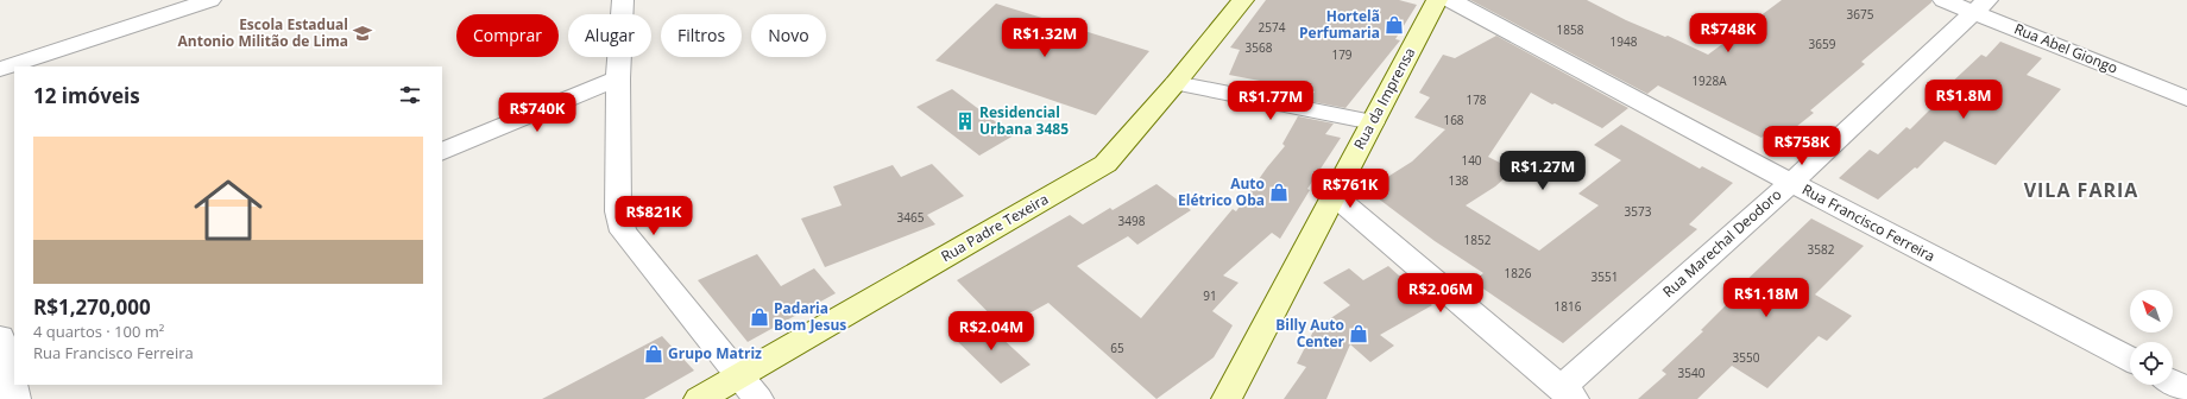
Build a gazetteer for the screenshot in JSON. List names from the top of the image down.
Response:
{
  "streets": {
    "main road": ["Rua da Imprensa", "Rua Padre Texeira"],
    "street": ["Rua Abel Giongo", "Rua Francisco Ferreira", "Rua Marechal Deodoro"]
  },
  "crossings": [
    ["Rua Abel Giongo", "Rua Marechal Deodoro"],
    ["Rua Francisco Ferreira", "Rua Marechal Deodoro"]
  ],
  "districts": ["VILA FARIA"],
  "places": {
    "shop": [
      "Hortelã Perfumaria",
      "Auto Elétrico Oba",
      "Padaria Bom Jesus",
      "Billy Auto Center",
      "Grupo Matriz"
    ],
    "school or university": ["Escola Estadual Antonio Militão de Lima"],
    "building": ["Residencial Urbana 3485"]
  },
  "house_numbers": [
    "3675",
    "2574",
    "1858",
    "1948",
    "3659",
    "3568",
    "179",
    "1928A",
    "178",
    "168",
    "140",
    "138",
    "3573",
    "3465",
    "3498",
    "1852",
    "3582",
    "1826",
    "3551",
    "91",
    "1816",
    "65",
    "3550",
    "3540"
  ],
  "north": "top left",
  "page": {
    "price": [
      "R$748K",
      "R$1.32M",
      "R$1.8M",
      "R$1.77M",
      "R$740K",
      "R$758K",
      "R$1.27M",
      "R$761K",
      "R$821K",
      "R$2.06M",
      "R$1.18M",
      "R$2.04M"
    ],
    "chip": [
      "Comprar",
      "Alugar",
      "Filtros",
      "Novo"
    ],
    "heading": "12 imóveis",
    "list": [
      {
        "name": "R$1,270,000",
        "note": "4 quartos · 100 m² · Rua Francisco Ferreira"
      }
    ]
  }
}
